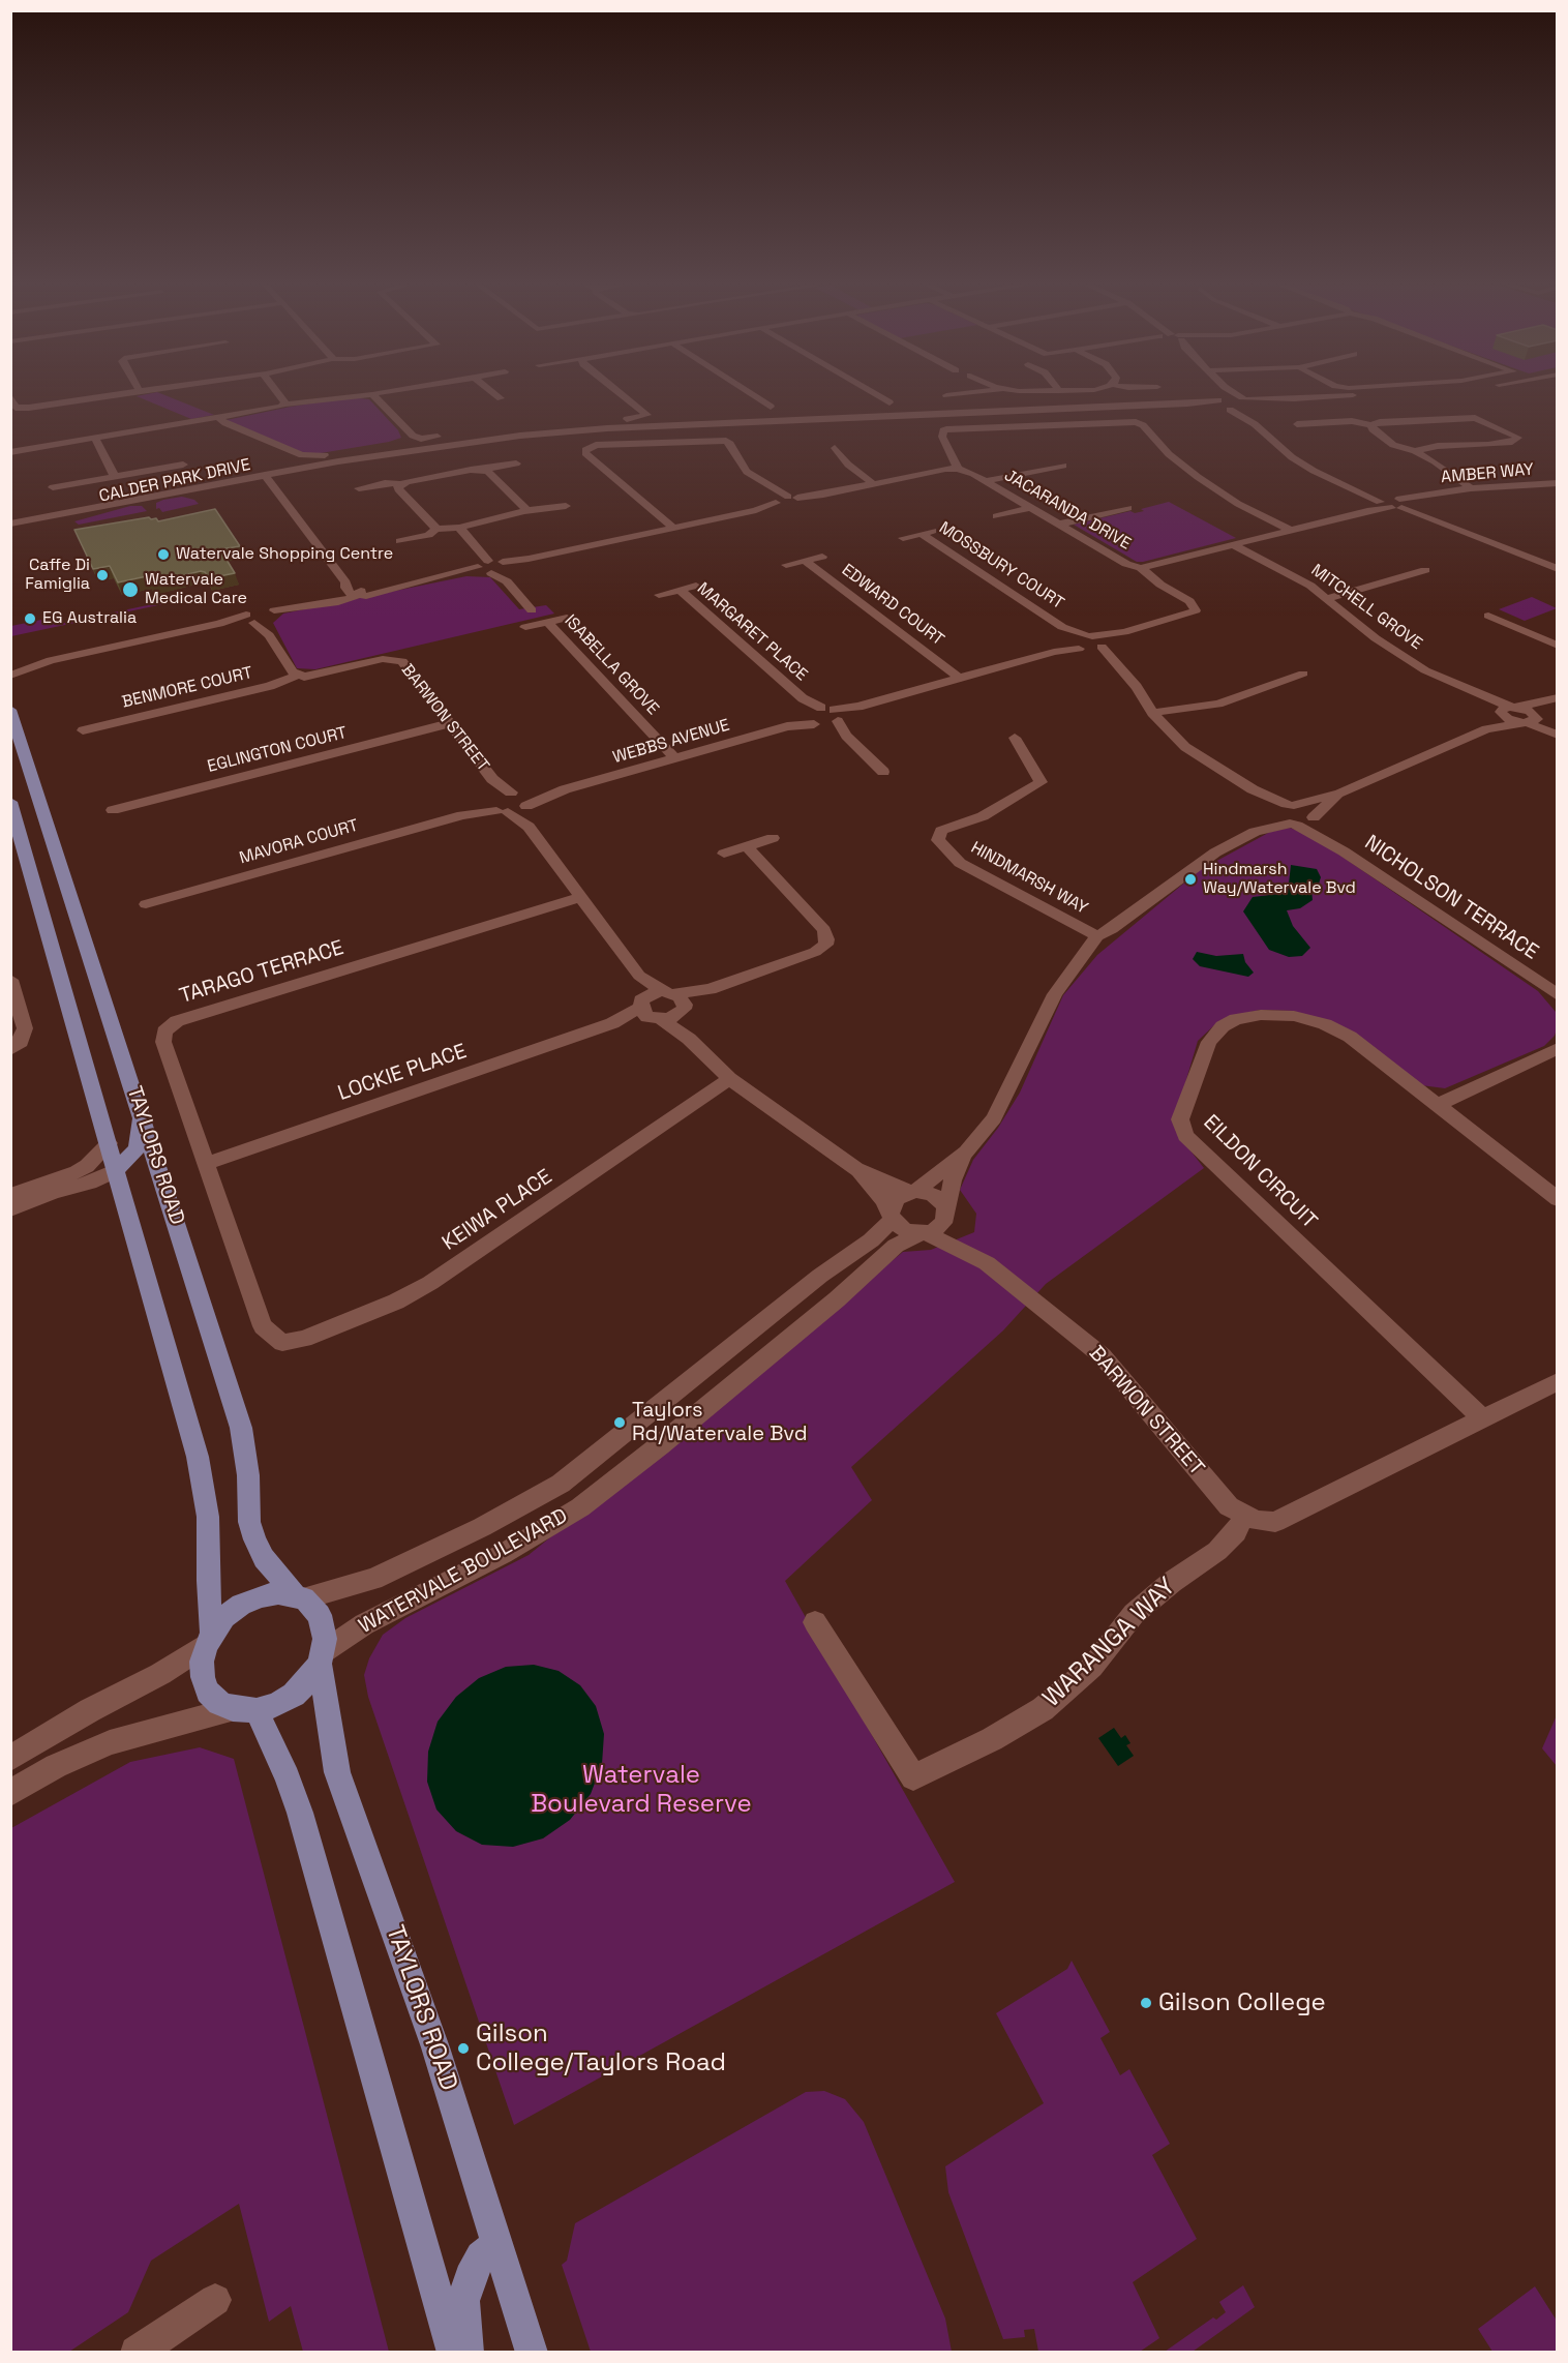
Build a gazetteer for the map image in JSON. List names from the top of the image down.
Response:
{
  "streets": {
    "main road": ["TAYLORS ROAD"],
    "street": [
      "AMBER WAY",
      "CALDER PARK DRIVE",
      "JACARANDA DRIVE",
      "MOSSBURY COURT",
      "EDWARD COURT",
      "MITCHELL GROVE",
      "MARGARET PLACE",
      "ISABELLA GROVE",
      "BENMORE COURT",
      "BARWON STREET",
      "WEBBS AVENUE",
      "EGLINGTON COURT",
      "MAVORA COURT",
      "HINDMARSH WAY",
      "NICHOLSON TERRACE",
      "TARAGO TERRACE",
      "LOCKIE PLACE",
      "EILDON CIRCUIT",
      "KEIWA PLACE",
      "WATERVALE BOULEVARD",
      "WARANGA WAY"
    ]
  },
  "crossings": [
    ["AMBER WAY", "JACARANDA DRIVE"],
    ["JACARANDA DRIVE", "MITCHELL GROVE"],
    ["JACARANDA DRIVE", "WEBBS AVENUE"],
    ["MOSSBURY COURT", "WEBBS AVENUE"],
    ["EDWARD COURT", "WEBBS AVENUE"],
    ["MARGARET PLACE", "WEBBS AVENUE"],
    ["ISABELLA GROVE", "WEBBS AVENUE"],
    ["BENMORE COURT", "BARWON STREET"],
    ["BARWON STREET", "WEBBS AVENUE"],
    ["BARWON STREET", "EGLINGTON COURT"],
    ["BARWON STREET", "MAVORA COURT"],
    ["BARWON STREET", "WATERVALE BOULEVARD"],
    ["BARWON STREET", "WARANGA WAY"],
    ["TARAGO TERRACE", "LOCKIE PLACE"],
    ["TARAGO TERRACE", "KEIWA PLACE"],
    ["TAYLORS ROAD", "WATERVALE BOULEVARD"]
  ],
  "parks": ["Watervale Boulevard Reserve"],
  "places": [
    "Watervale Shopping Centre",
    "Caffe Di Famiglia",
    "Watervale Medical Care",
    "EG Australia",
    "Hindmarsh Way/Watervale Bvd",
    "Taylors Rd/Watervale Bvd",
    "Gilson College",
    "Gilson College/Taylors Road"
  ]
}
